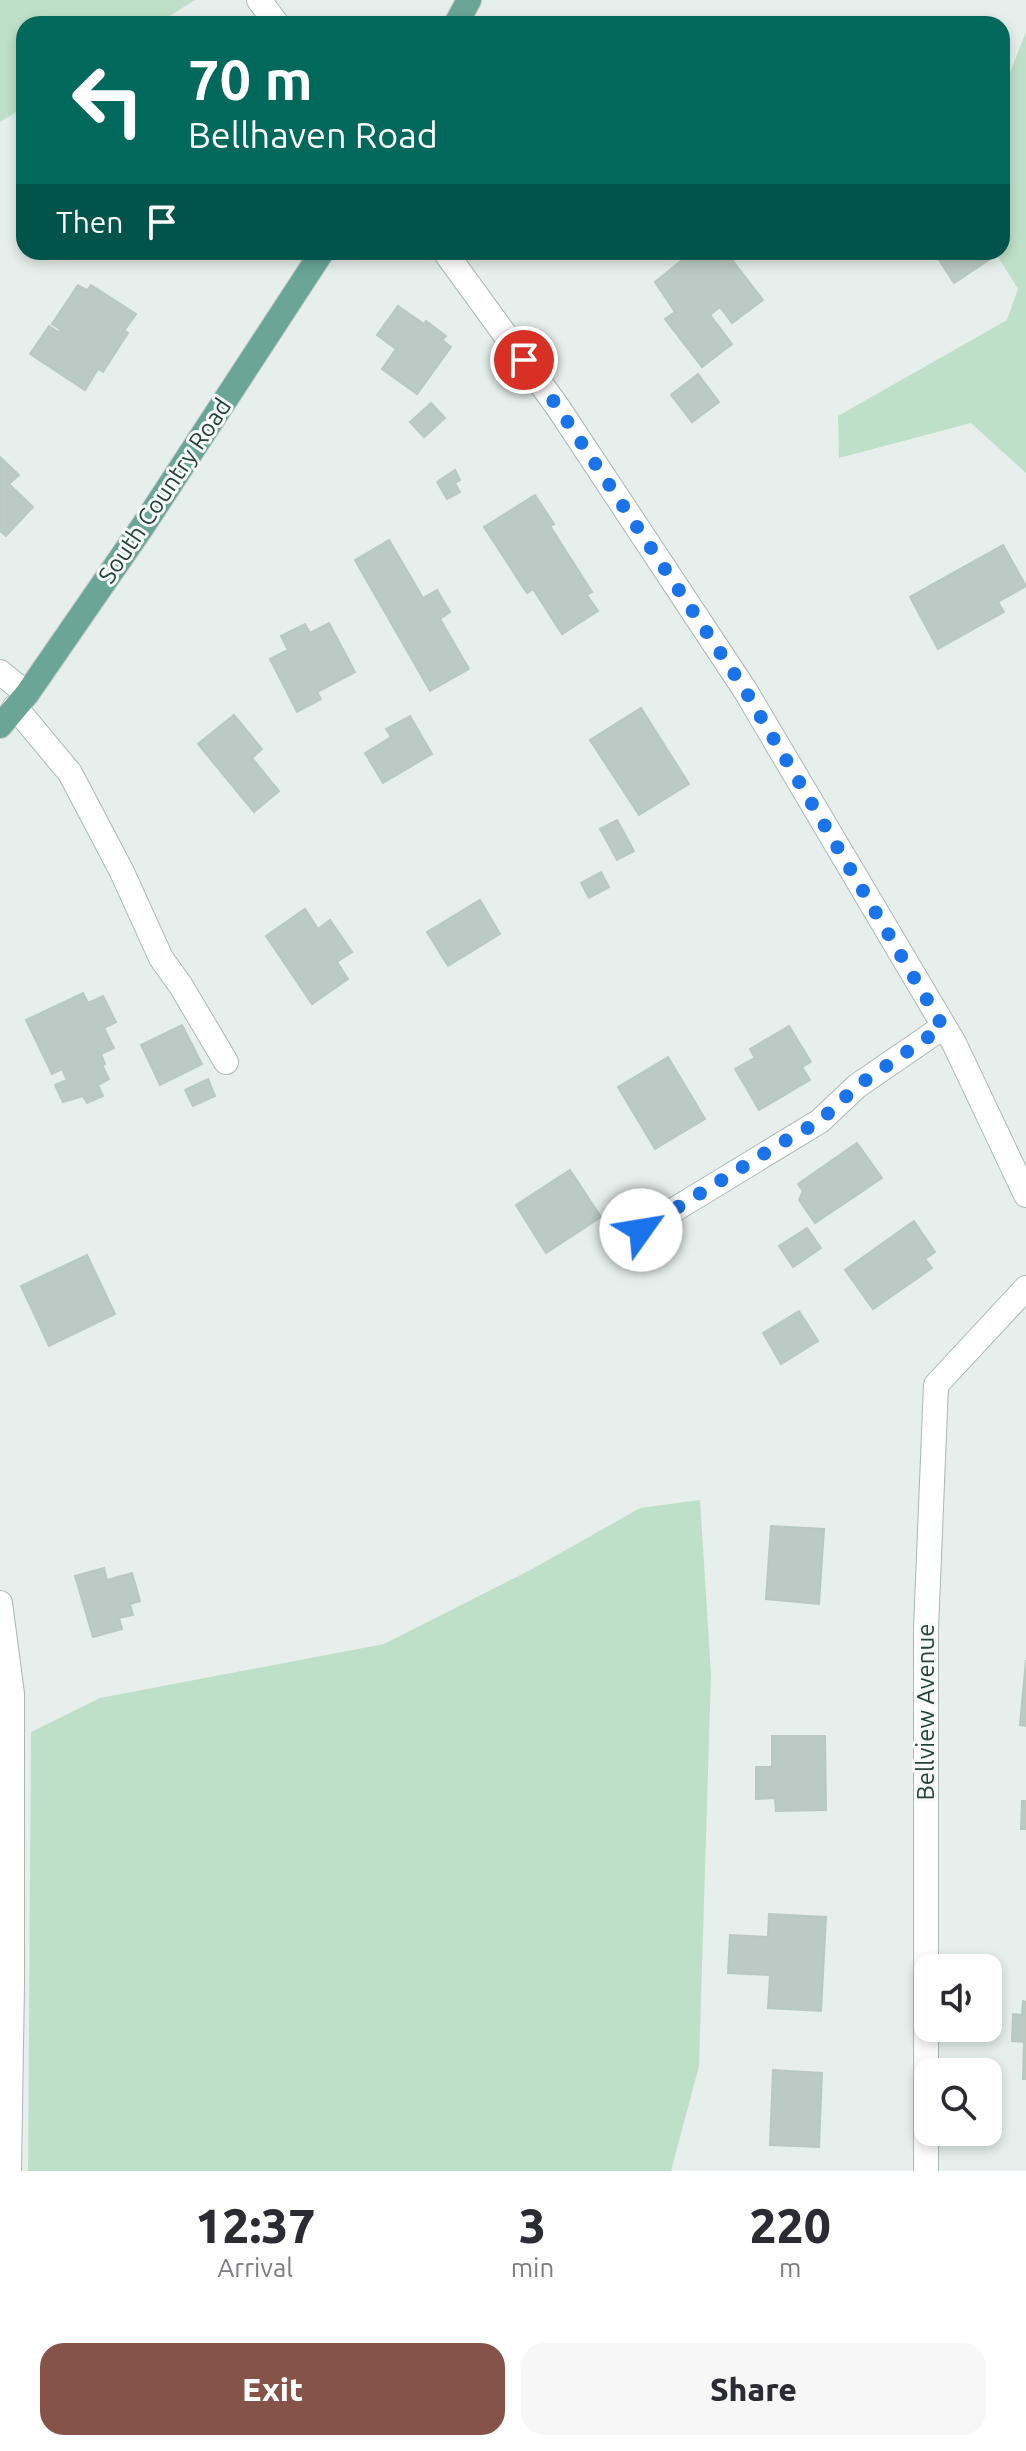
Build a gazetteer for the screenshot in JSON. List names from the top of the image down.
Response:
{
  "streets": {
    "main road": ["South Country Road"],
    "street": ["Bellview Avenue"]
  },
  "page": {
    "turn": ["70 m", "Bellhaven Road"],
    "then": "Then",
    "eta": [
      "12:37",
      "Arrival",
      "3",
      "min",
      "220",
      "m"
    ],
    "buttons": ["Exit", "Share"]
  }
}
